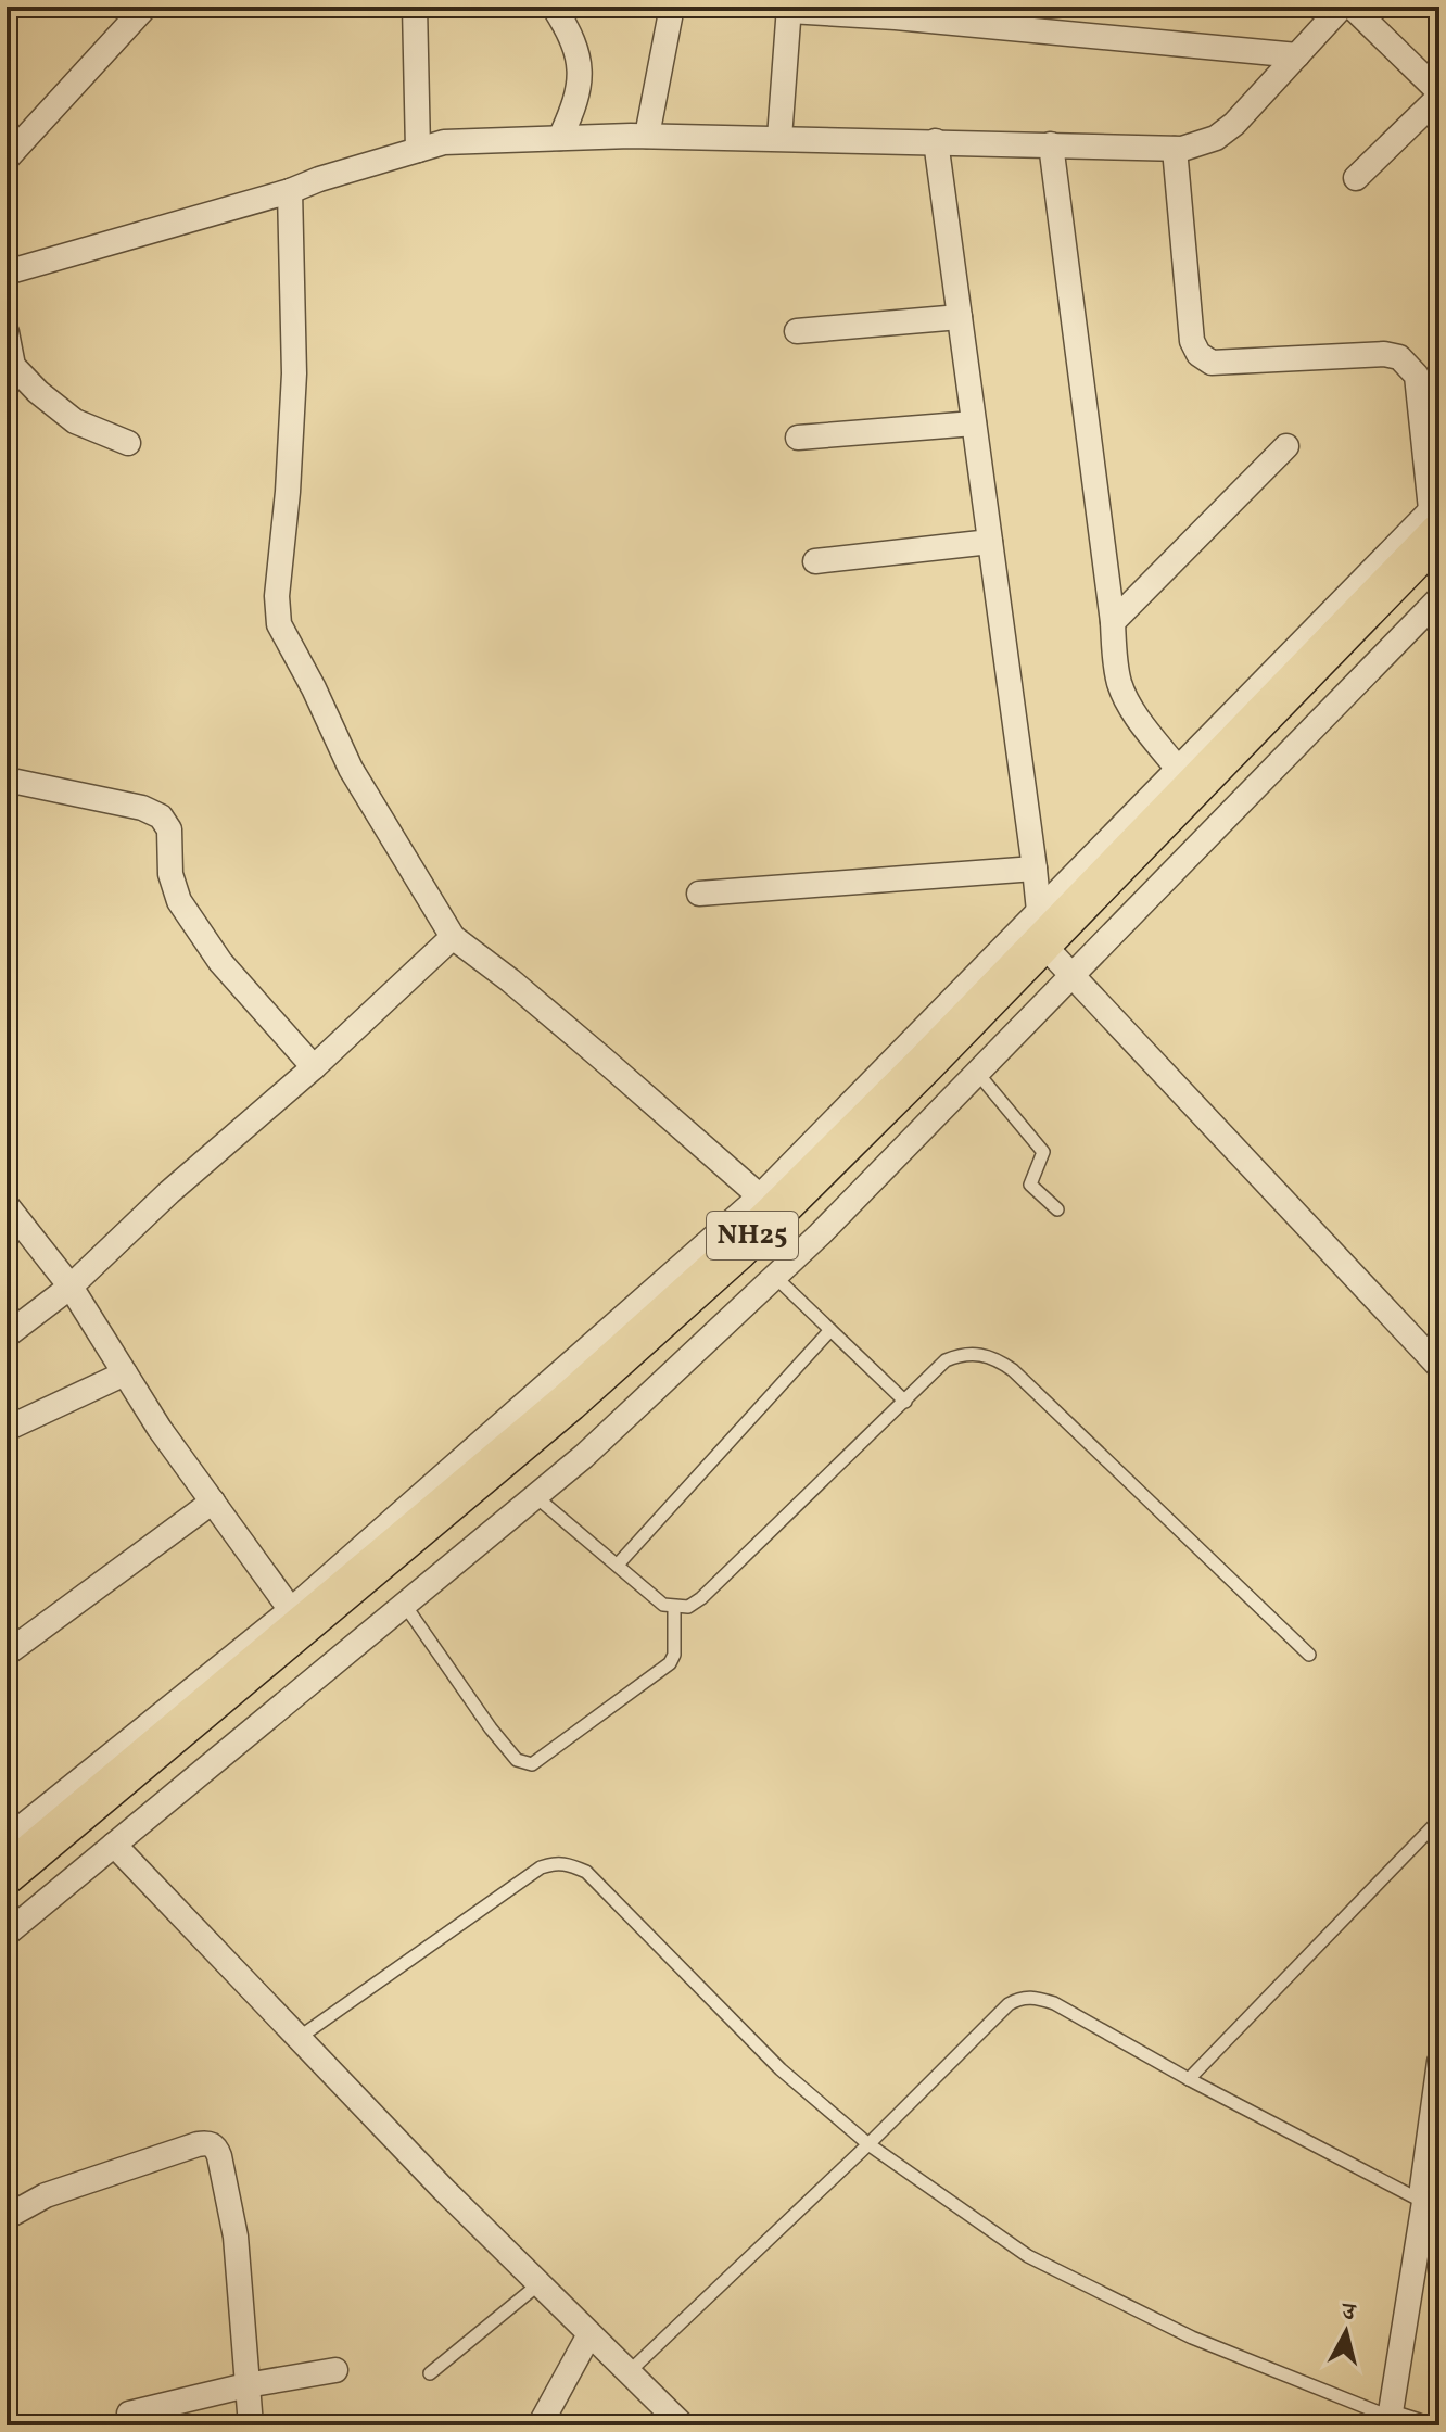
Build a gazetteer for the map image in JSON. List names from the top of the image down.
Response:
{
  "streets": {
    "highway": ["NH25"]
  },
  "north": "top"
}
